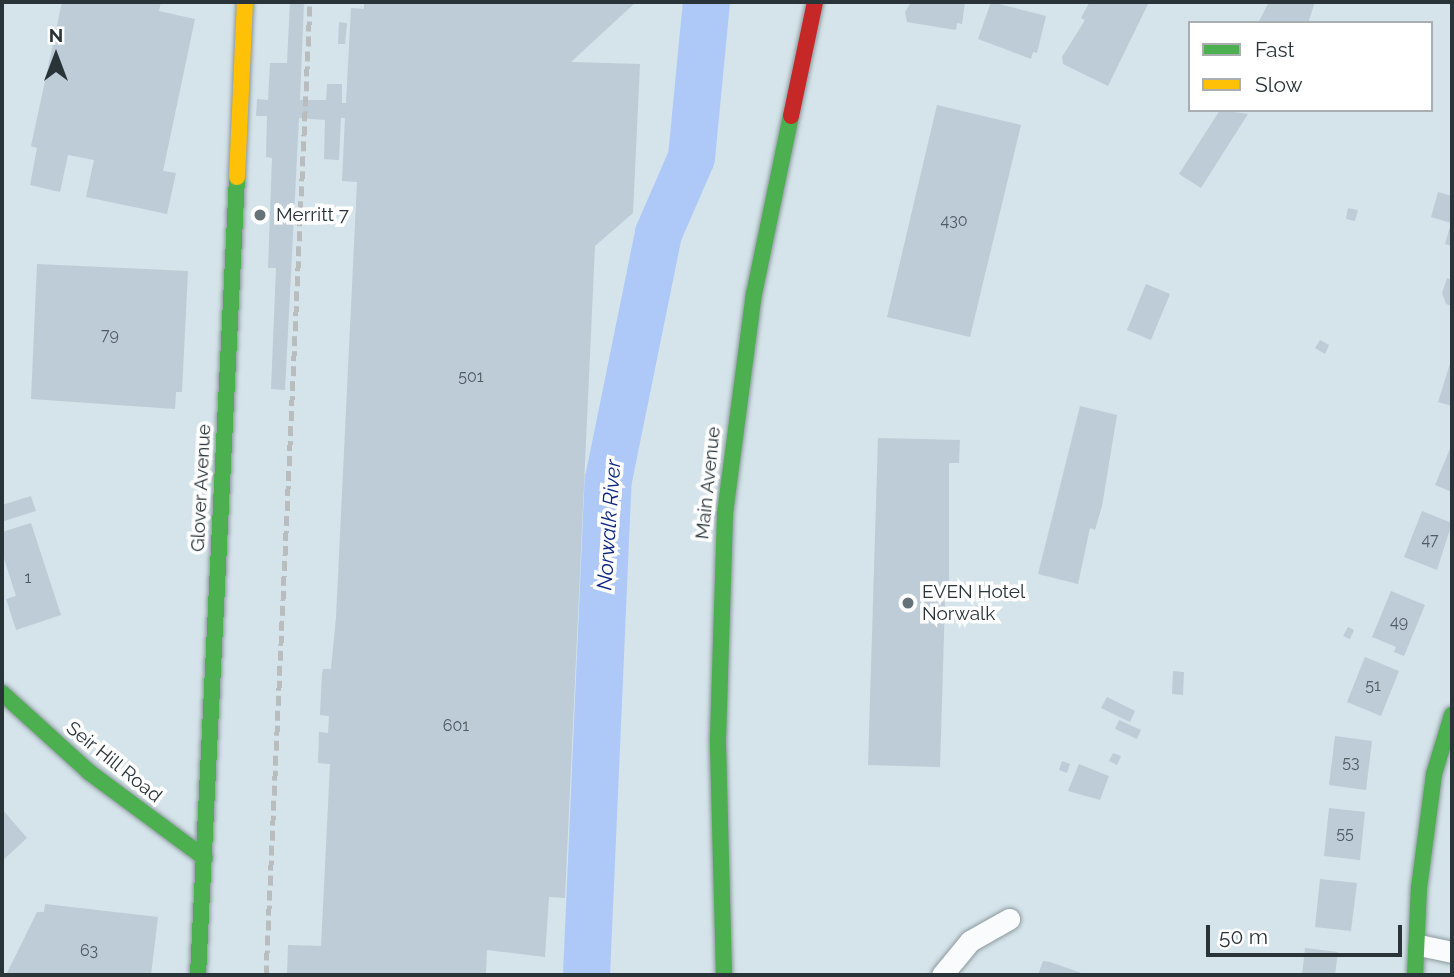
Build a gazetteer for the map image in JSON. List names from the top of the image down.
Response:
{
  "streets": {
    "street": ["Main Avenue", "Glover Avenue", "Seir Hill Road"]
  },
  "crossings": [
    ["Glover Avenue", "Seir Hill Road"]
  ],
  "water": ["Norwalk River"],
  "places": ["Merritt 7", "EVEN Hotel Norwalk"],
  "house_numbers": [
    "430",
    "79",
    "501",
    "47",
    "1",
    "49",
    "51",
    "601",
    "53",
    "55",
    "63"
  ],
  "legend": ["Fast", "Slow"],
  "scale_bar": "50 m",
  "north": "top"
}
